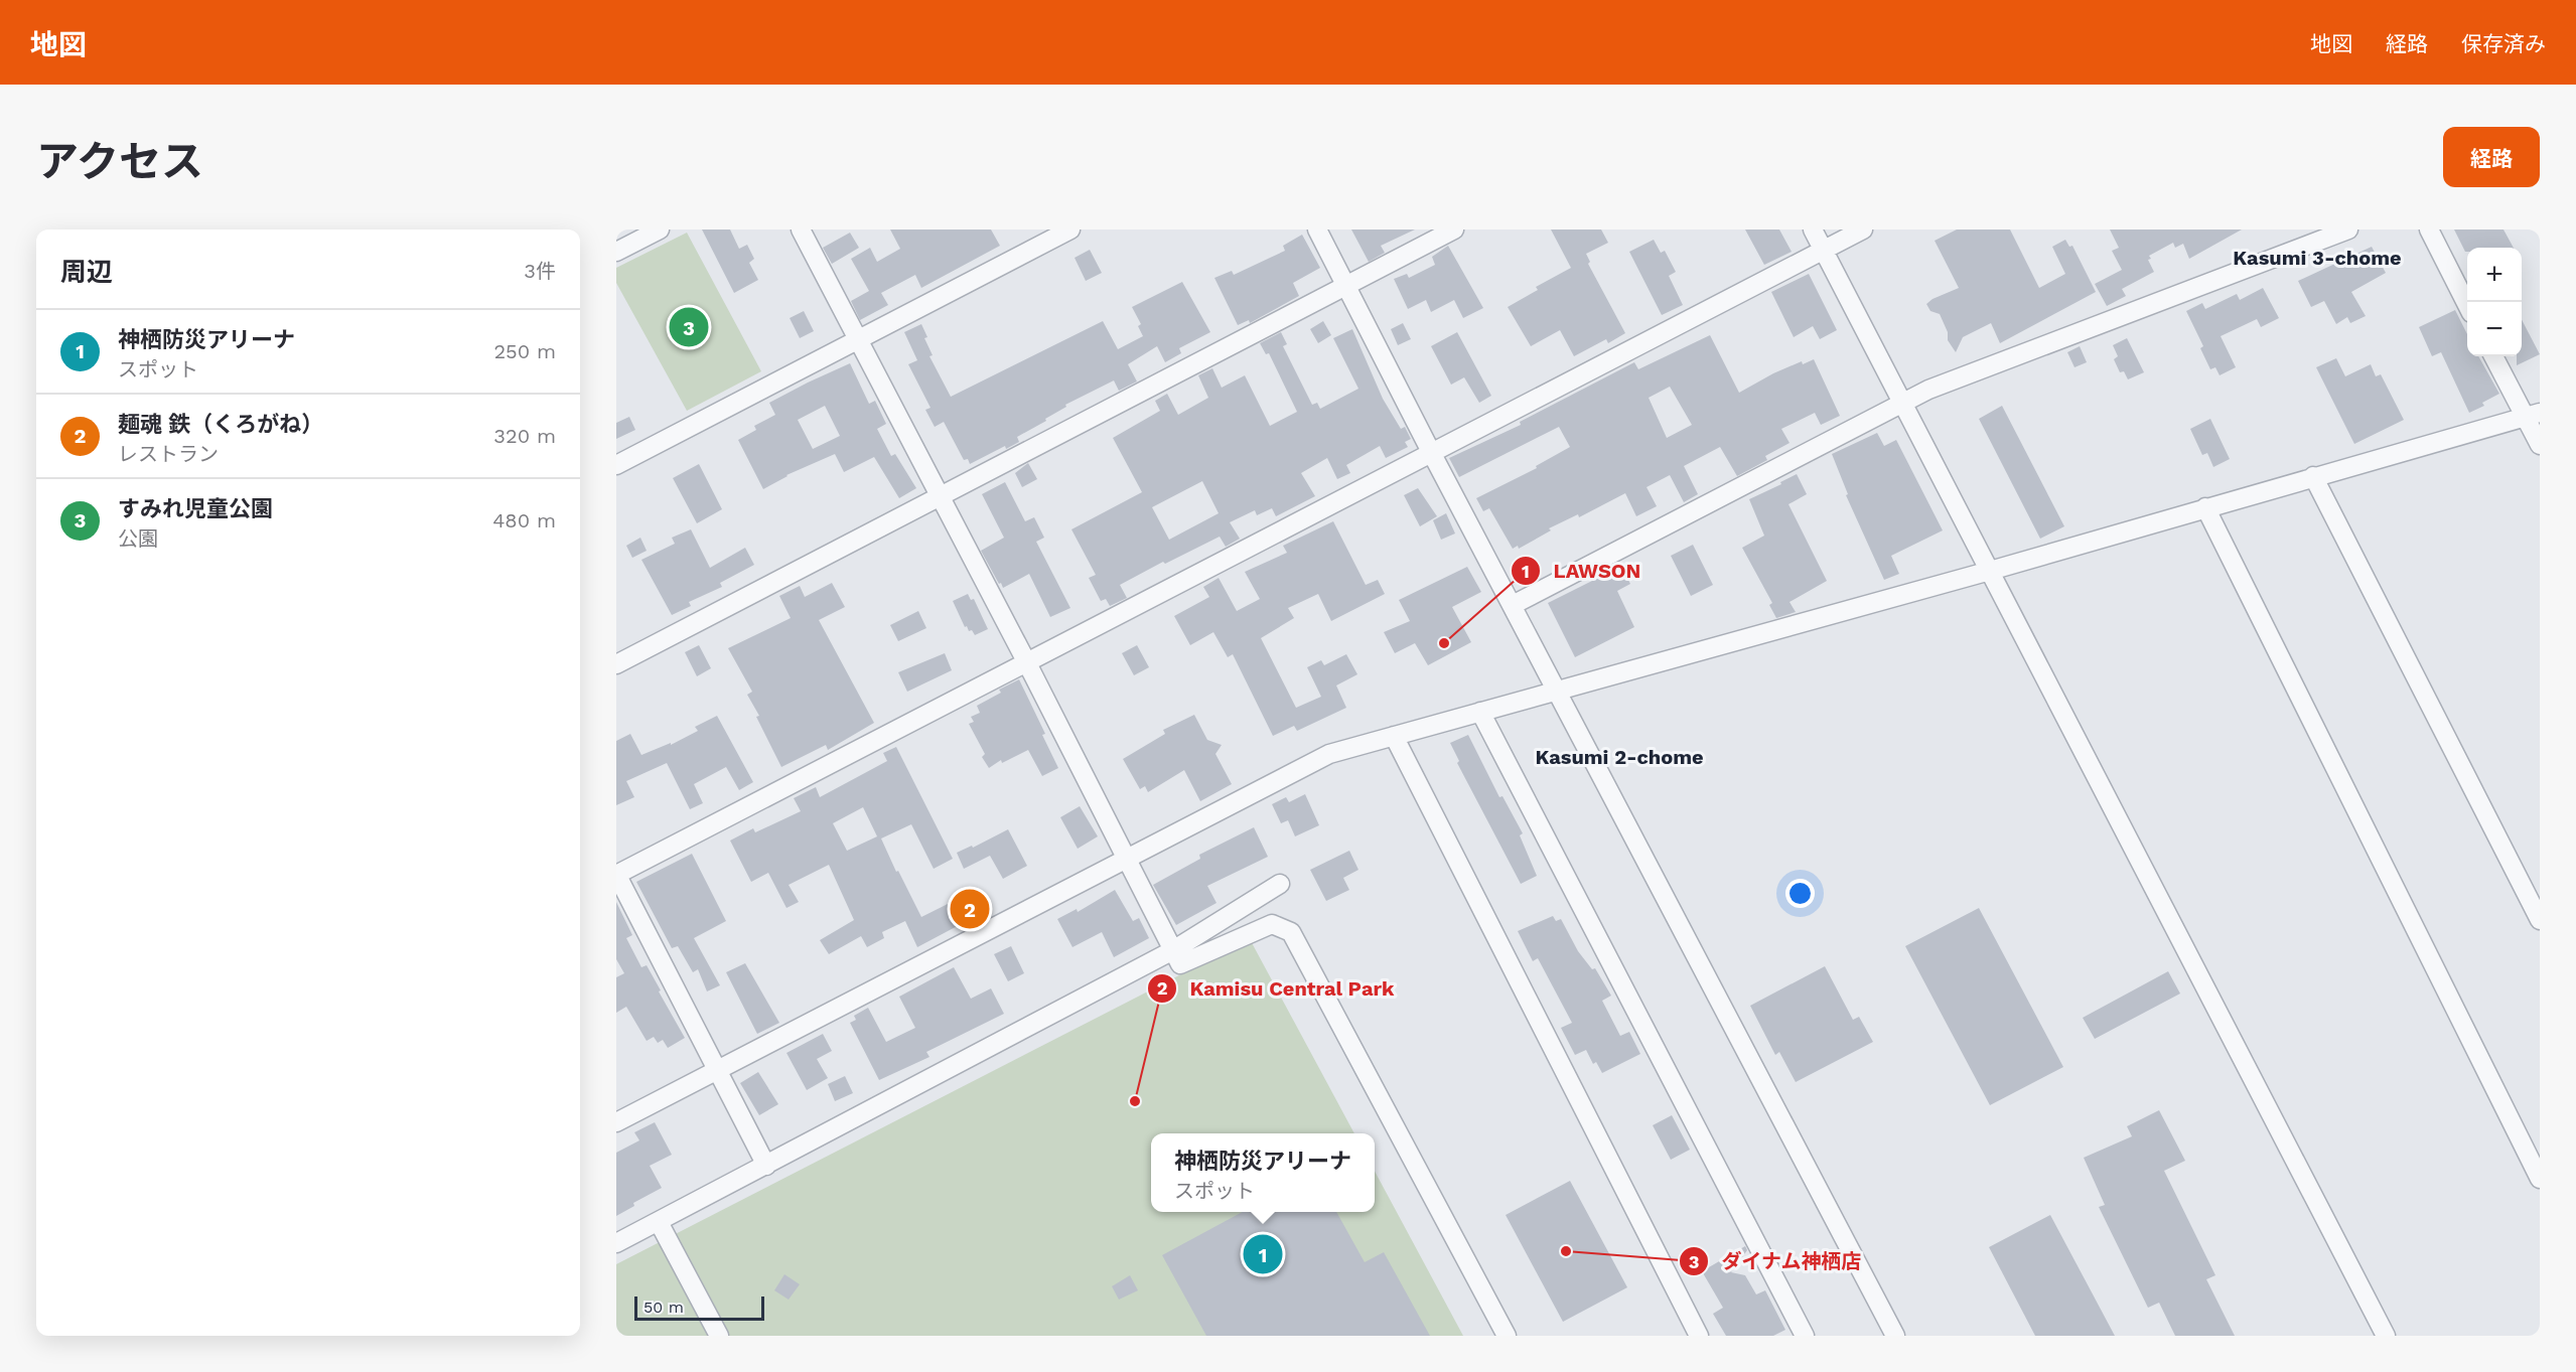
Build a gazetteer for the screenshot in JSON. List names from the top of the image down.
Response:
{
  "districts": ["Kasumi 3-chome", "Kasumi 2-chome"],
  "places": ["LAWSON", "Kamisu Central Park", "ダイナム神栖店"],
  "scale_bar": "50 m",
  "page": {
    "header": "地図",
    "nav": ["地図", "経路", "保存済み"],
    "title": "アクセス",
    "buttons": "経路",
    "heading": ["周辺", "3件"],
    "map_buttons": ["+", "−"],
    "pins": ["3", "2", "1"],
    "list": [
      {
        "mark": "1",
        "name": "神栖防災アリーナ",
        "note": "スポット",
        "value": "250 m"
      },
      {
        "mark": "2",
        "name": "麺魂 鉄（くろがね）",
        "note": "レストラン",
        "value": "320 m"
      },
      {
        "mark": "3",
        "name": "すみれ児童公園",
        "note": "公園",
        "value": "480 m"
      }
    ],
    "popup": ["神栖防災アリーナ", "スポット"],
    "scale": "50 m"
  }
}
